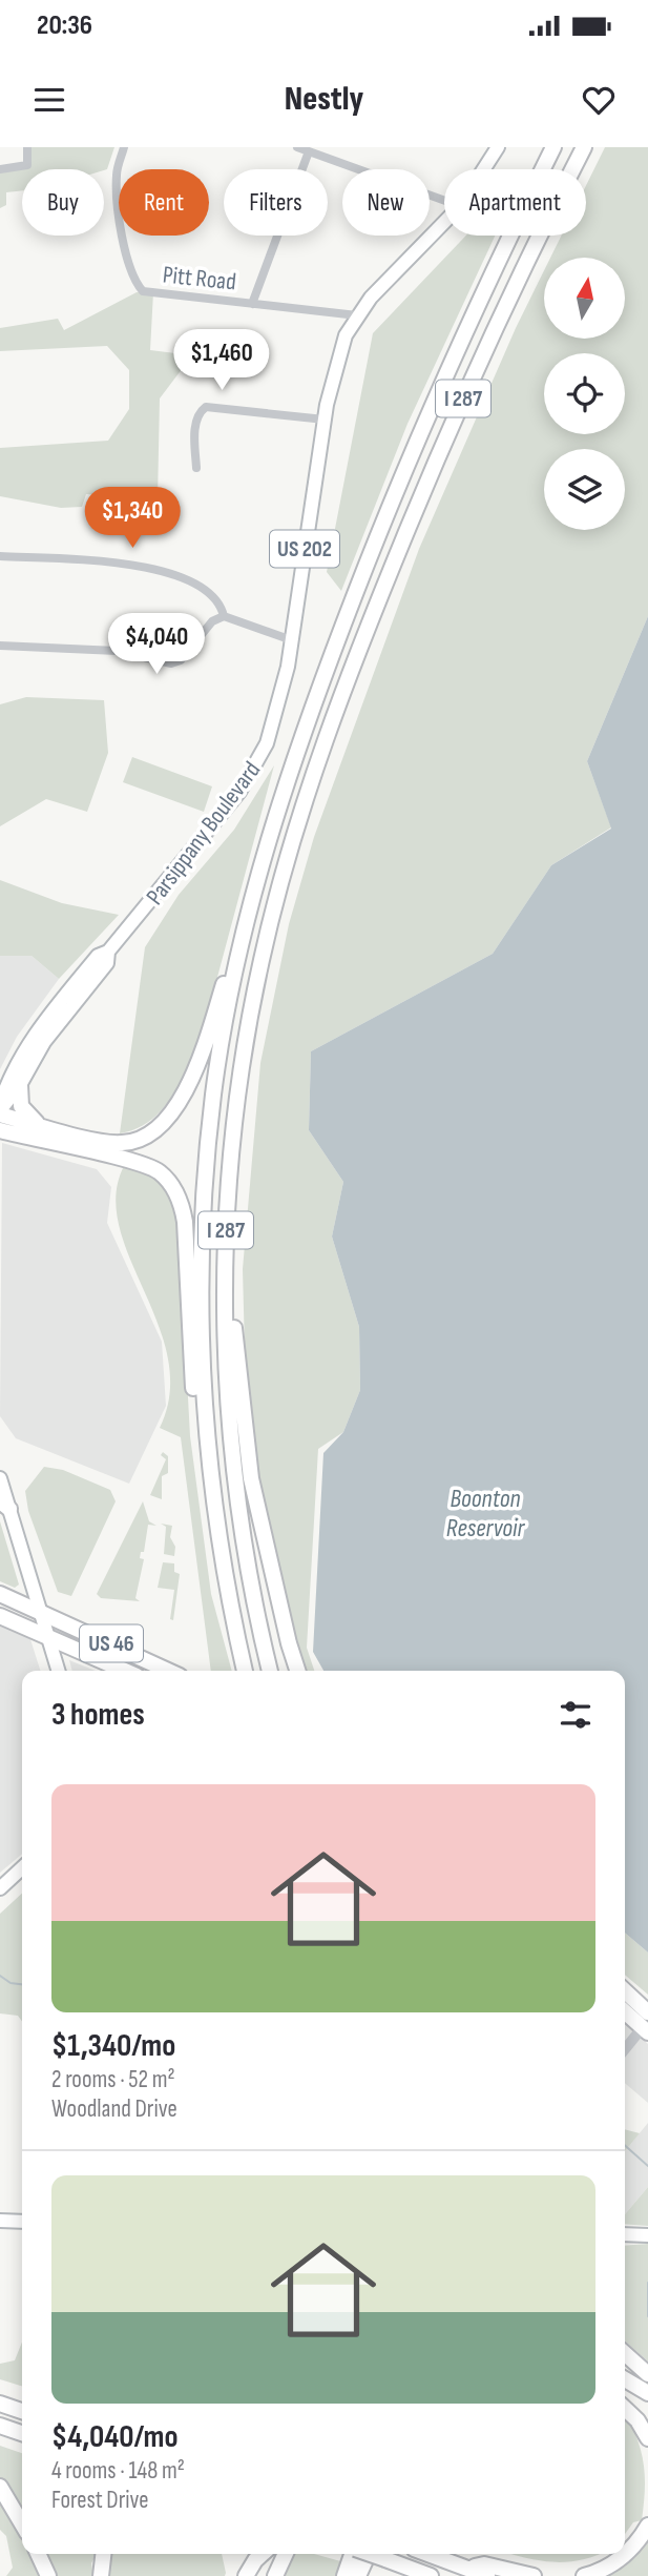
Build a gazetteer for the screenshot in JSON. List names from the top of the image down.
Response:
{
  "streets": {
    "highway": ["I 287", "US 46"],
    "main road": ["US 202", "Parsippany Boulevard"],
    "street": ["Pitt Road"]
  },
  "crossings": [
    ["Pitt Road", "Parsippany Boulevard"]
  ],
  "water": ["Boonton Reservoir"],
  "north": "top",
  "page": {
    "status": "20:36",
    "header": "Nestly",
    "chip": [
      "Buy",
      "Rent",
      "Filters",
      "New",
      "Apartment"
    ],
    "price": ["$1,460", "$1,340", "$4,040"],
    "heading": "3 homes",
    "list": [
      {
        "name": "$1,340/mo",
        "note": "2 rooms · 52 m² · Woodland Drive"
      },
      {
        "name": "$4,040/mo",
        "note": "4 rooms · 148 m² · Forest Drive"
      }
    ]
  }
}
